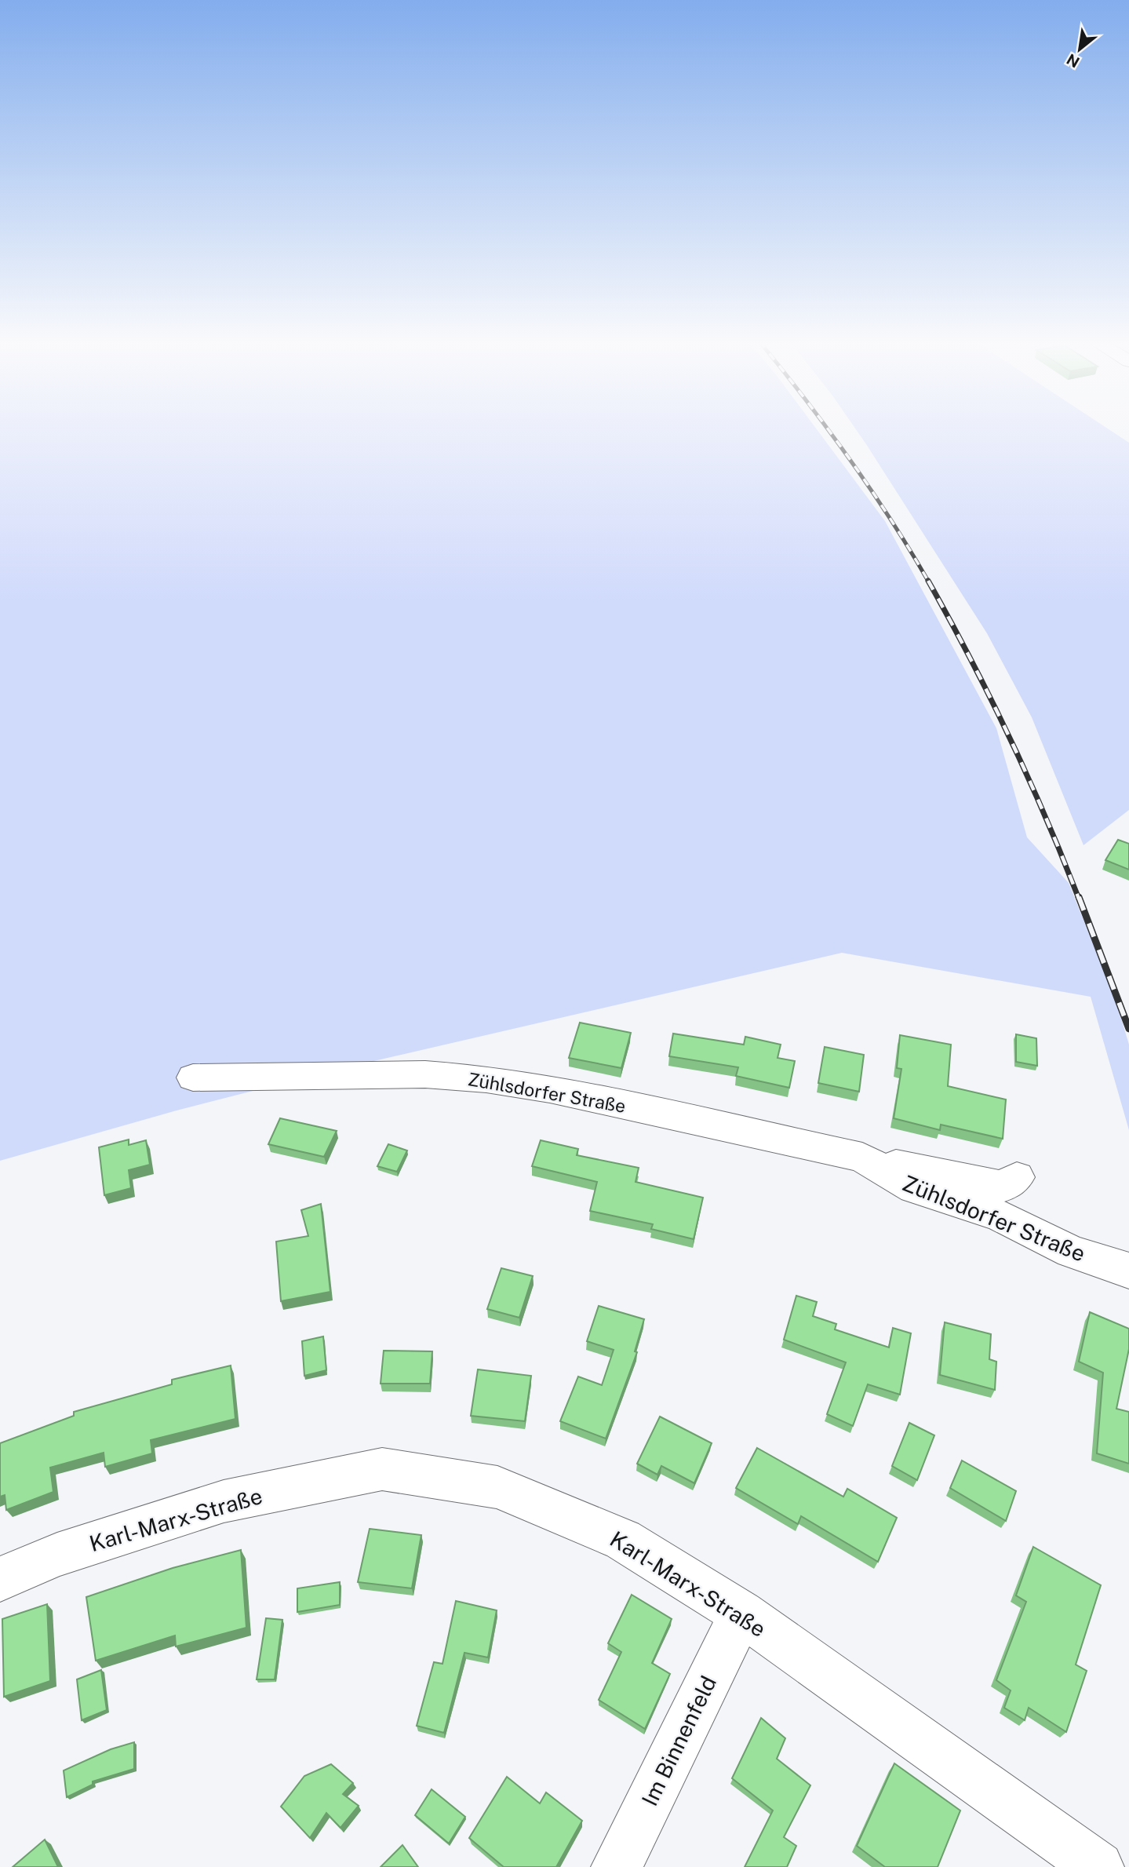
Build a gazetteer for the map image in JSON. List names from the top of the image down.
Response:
{
  "streets": {
    "street": ["Zühlsdorfer Straße", "Karl-Marx-Straße", "Im Binnenfeld"]
  },
  "crossings": [
    ["Karl-Marx-Straße", "Im Binnenfeld"]
  ],
  "north": "bottom left"
}
